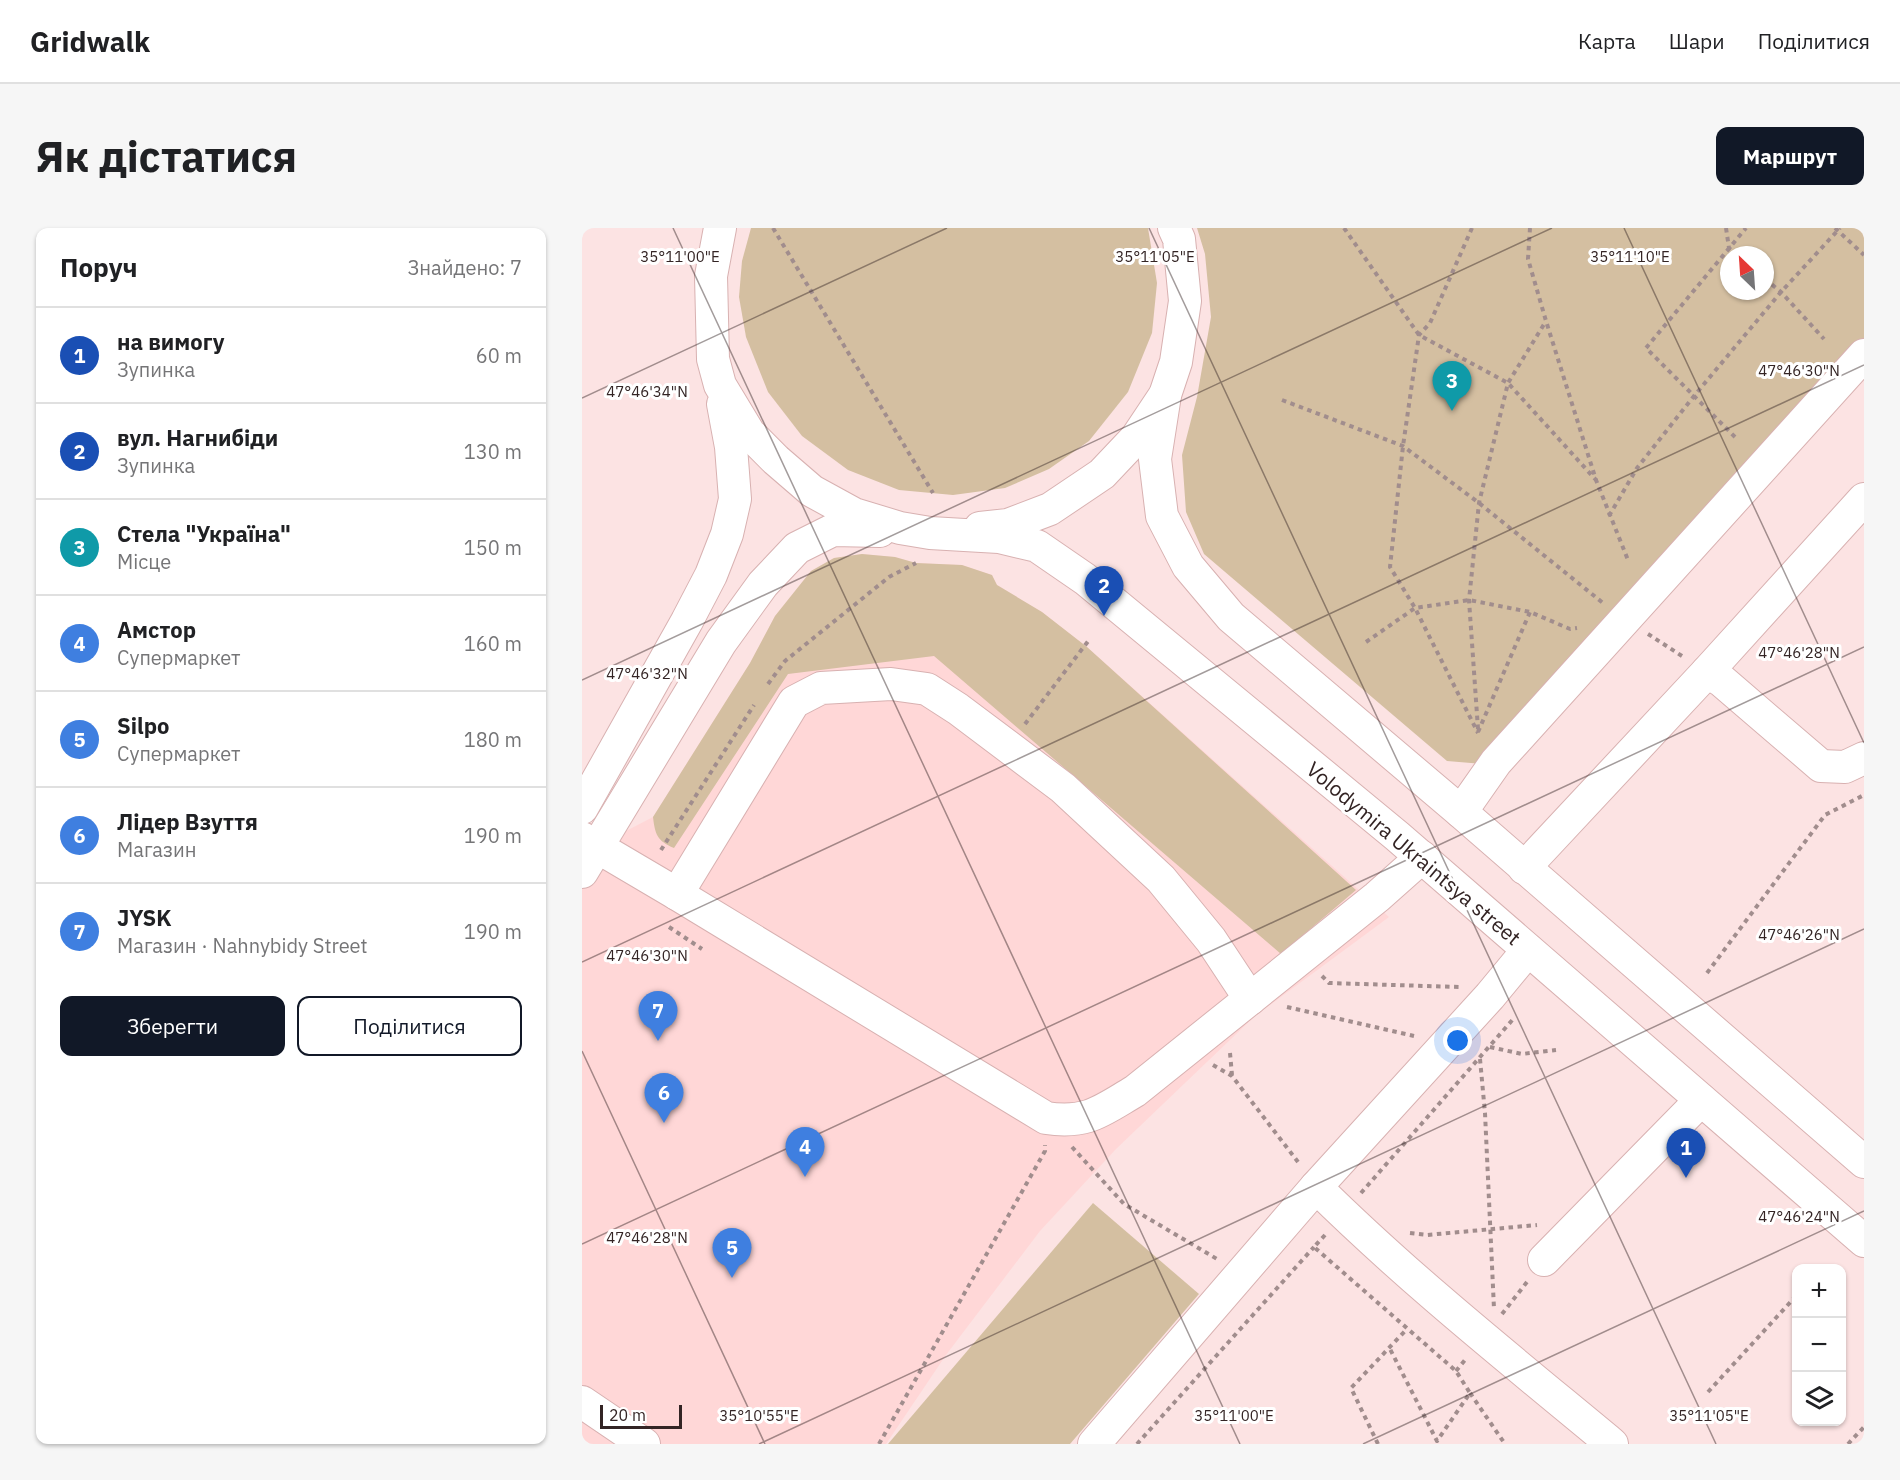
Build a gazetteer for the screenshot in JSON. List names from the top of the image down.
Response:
{
  "streets": {
    "street": ["Volodymira Ukraintsya street"]
  },
  "scale_bar": "20 m",
  "north": "top left",
  "page": {
    "header": "Gridwalk",
    "nav": ["Карта", "Шари", "Поділитися"],
    "buttons": [
      "Маршрут",
      ["Зберегти", "Поділитися"]
    ],
    "title": "Як дістатися",
    "heading": ["Поруч", "Знайдено: 7"],
    "list": [
      {
        "mark": "1",
        "name": "на вимогу",
        "note": "Зупинка",
        "value": "60 m"
      },
      {
        "mark": "2",
        "name": "вул. Нагнибіди",
        "note": "Зупинка",
        "value": "130 m"
      },
      {
        "mark": "3",
        "name": "Стела \"Україна\"",
        "note": "Місце",
        "value": "150 m"
      },
      {
        "mark": "4",
        "name": "Амстор",
        "note": "Супермаркет",
        "value": "160 m"
      },
      {
        "mark": "5",
        "name": "Silpo",
        "note": "Супермаркет",
        "value": "180 m"
      },
      {
        "mark": "6",
        "name": "Лідер Взуття",
        "note": "Магазин",
        "value": "190 m"
      },
      {
        "mark": "7",
        "name": "JYSK",
        "note": "Магазин · Nahnybidy Street",
        "value": "190 m"
      }
    ],
    "pins": [
      "3",
      "2",
      "7",
      "6",
      "4",
      "1",
      "5"
    ],
    "map_buttons": ["+", "−"],
    "scale": "20 m"
  },
  "coordinates": [
    "35°11'10\"E",
    "35°11'00\"E",
    "35°11'05\"E",
    "47°46'30\"N",
    "47°46'34\"N",
    "47°46'28\"N",
    "47°46'32\"N",
    "47°46'26\"N",
    "47°46'24\"N",
    "35°10'55\"E"
  ]
}
